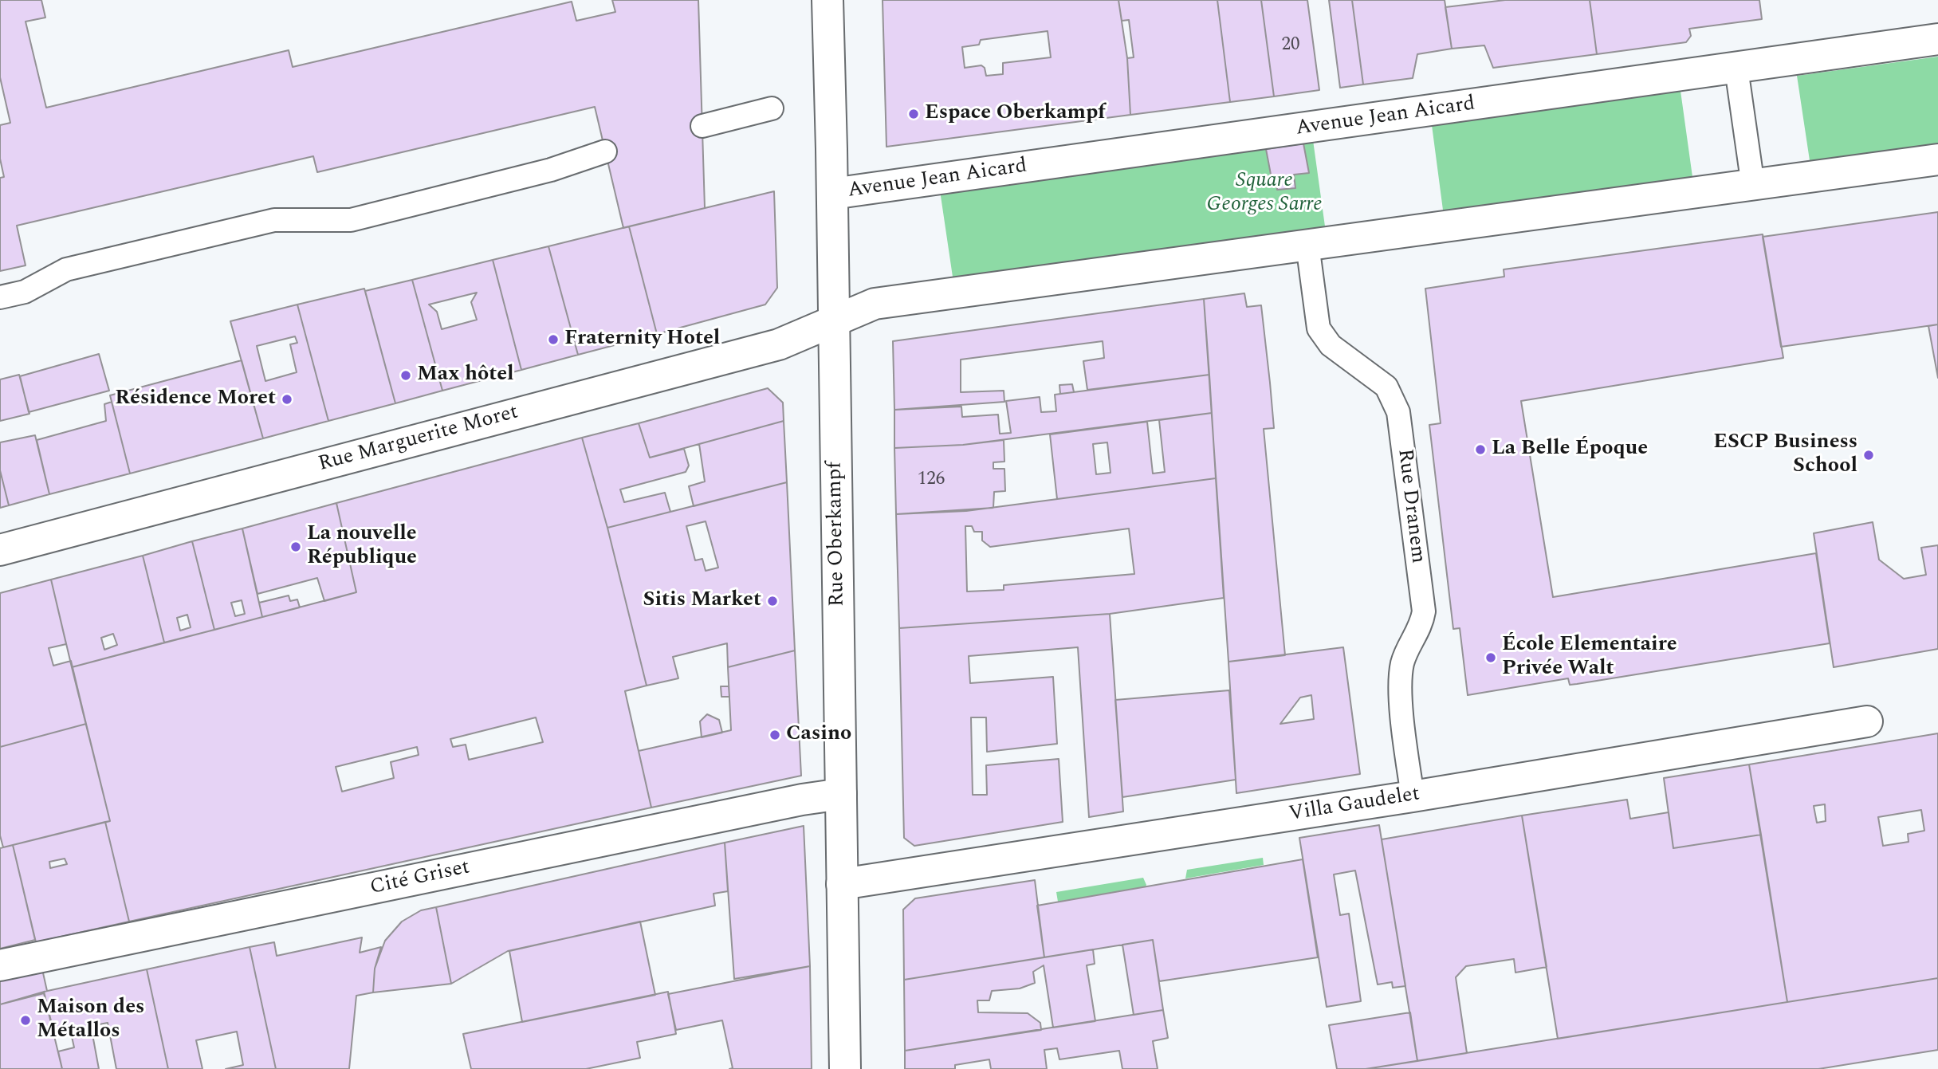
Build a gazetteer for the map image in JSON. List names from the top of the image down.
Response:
{
  "streets": {
    "street": [
      "Avenue Jean Aicard",
      "Rue Marguerite Moret",
      "Rue Oberkampf",
      "Villa Gaudelet",
      "Cité Griset"
    ],
    "lane": ["Rue Dranem"]
  },
  "crossings": [
    ["Avenue Jean Aicard", "Rue Oberkampf"],
    ["Rue Marguerite Moret", "Rue Oberkampf"],
    ["Rue Dranem", "Villa Gaudelet"],
    ["Rue Oberkampf", "Villa Gaudelet"],
    ["Rue Oberkampf", "Cité Griset"]
  ],
  "parks": ["Square Georges Sarre"],
  "places": [
    "Espace Oberkampf",
    "Fraternity Hotel",
    "Max hôtel",
    "Résidence Moret",
    "La Belle Époque",
    "ESCP Business School",
    "La nouvelle République",
    "Sitis Market",
    "École Elementaire Privée Walt",
    "Casino",
    "Maison des Métallos"
  ],
  "house_numbers": ["20", "126"]
}
